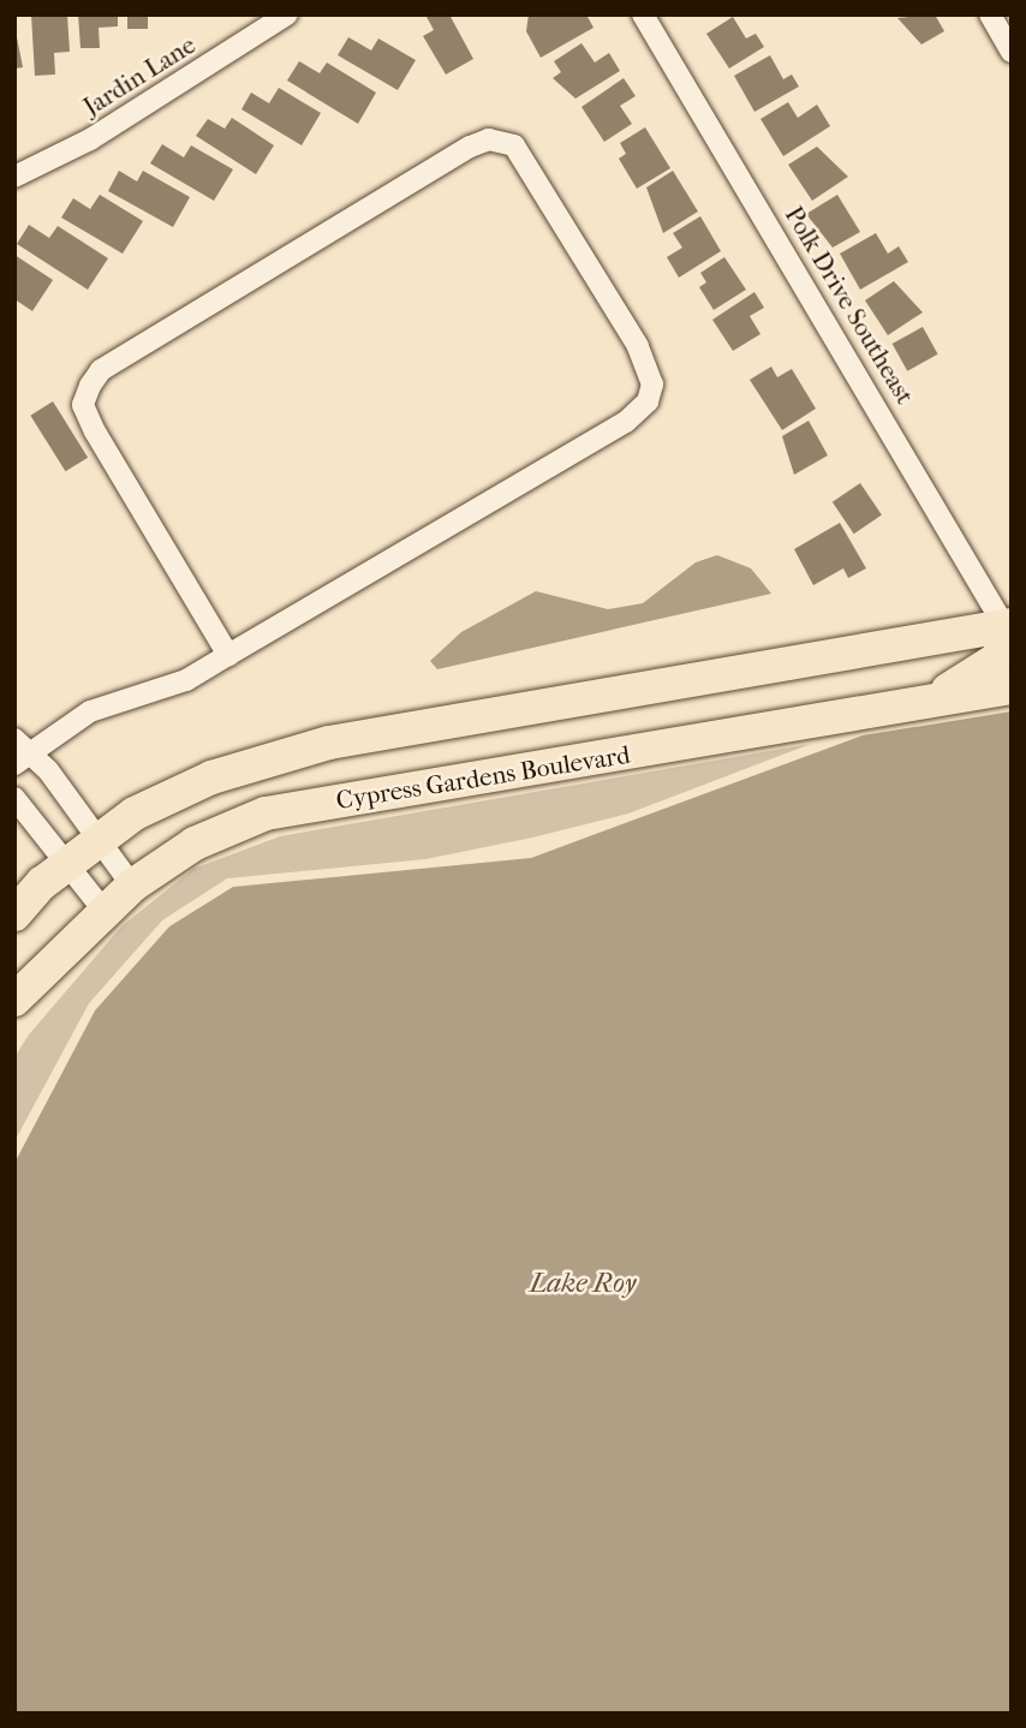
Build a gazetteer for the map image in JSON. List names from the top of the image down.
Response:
{
  "streets": {
    "main road": ["Cypress Gardens Boulevard"],
    "street": ["Jardin Lane", "Polk Drive Southeast"]
  },
  "water": ["Lake Roy"]
}
